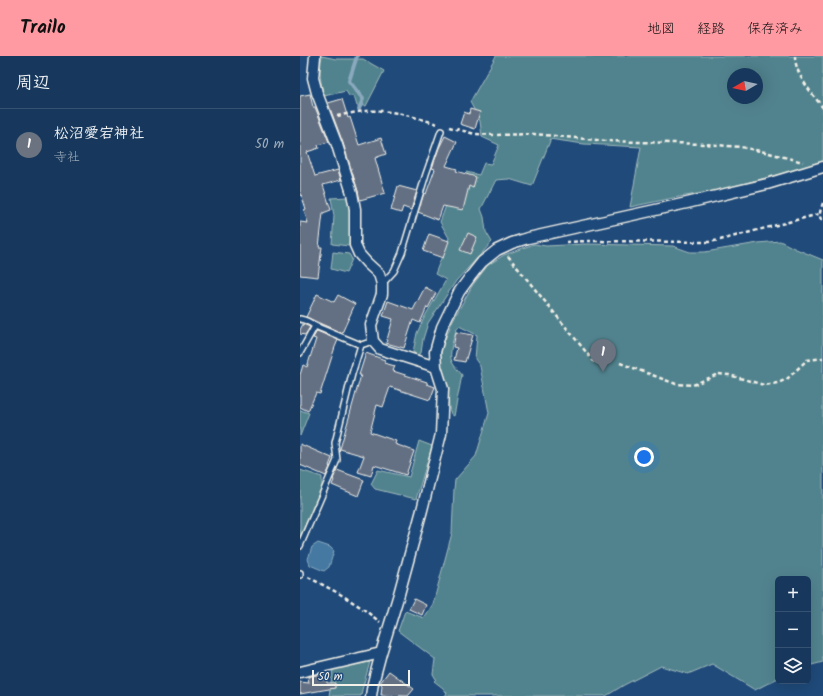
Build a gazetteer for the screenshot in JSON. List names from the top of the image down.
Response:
{
  "scale_bar": "50 m",
  "north": "left",
  "page": {
    "header": "Trailo",
    "nav": ["地図", "経路", "保存済み"],
    "heading": "周辺",
    "list": [
      {
        "mark": "1",
        "name": "松沼愛宕神社",
        "note": "寺社",
        "value": "50 m"
      }
    ],
    "pins": "1",
    "map_buttons": ["+", "−"],
    "scale": "50 m"
  }
}
